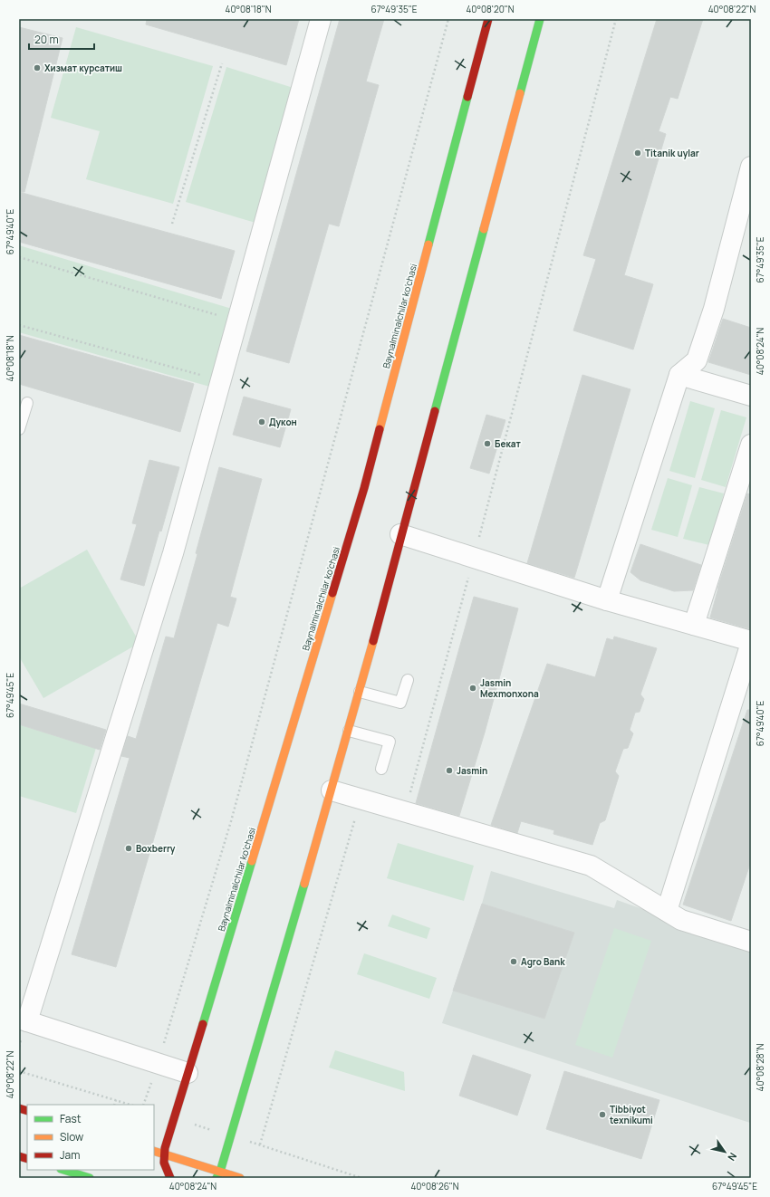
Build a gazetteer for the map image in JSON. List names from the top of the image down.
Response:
{
  "streets": {
    "main road": ["Baynalminalchilar ko’chasi"]
  },
  "places": [
    "Хизмат курсатиш",
    "Titanik uylar",
    "Дукон",
    "Бекат",
    "Jasmin Mexmonxona",
    "Jasmin",
    "Boxberry",
    "Agro Bank",
    "Tibbiyot texnikumi"
  ],
  "legend": ["Fast", "Slow", "Jam"],
  "scale_bar": "20 m",
  "north": "bottom right",
  "coordinates": [
    "40°08'18\"N",
    "67°49'35\"E",
    "40°08'20\"N",
    "40°08'22\"N",
    "67°49'40\"E",
    "40°08'24\"N",
    "67°49'45\"E",
    "40°08'28\"N",
    "40°08'26\"N"
  ]
}
